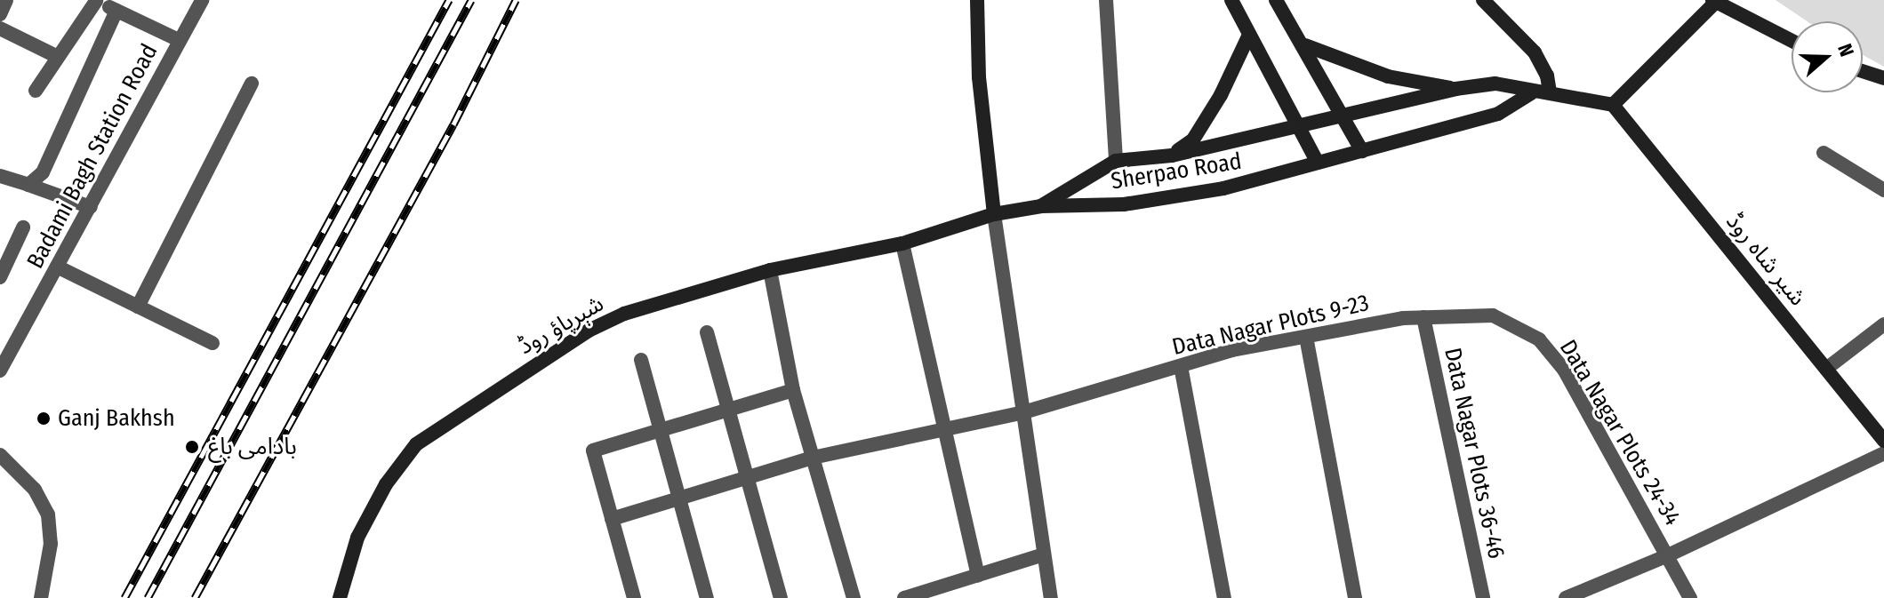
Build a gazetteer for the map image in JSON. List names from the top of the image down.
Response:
{
  "streets": {
    "main road": ["Sherpao Road", "شیر شاہ روڈ", "شېرپاؤ روڈ"],
    "street": [
      "Badami Bagh Station Road",
      "Data Nagar Plots 9-23",
      "Data Nagar Plots 24-34",
      "Data Nagar Plots 36-46"
    ]
  },
  "crossings": [
    ["Sherpao Road", "شېرپاؤ روڈ"],
    ["Data Nagar Plots 9-23", "Data Nagar Plots 24-34"],
    ["Data Nagar Plots 9-23", "Data Nagar Plots 36-46"]
  ],
  "places": ["Ganj Bakhsh", "بادامی باغ"],
  "north": "right"
}
